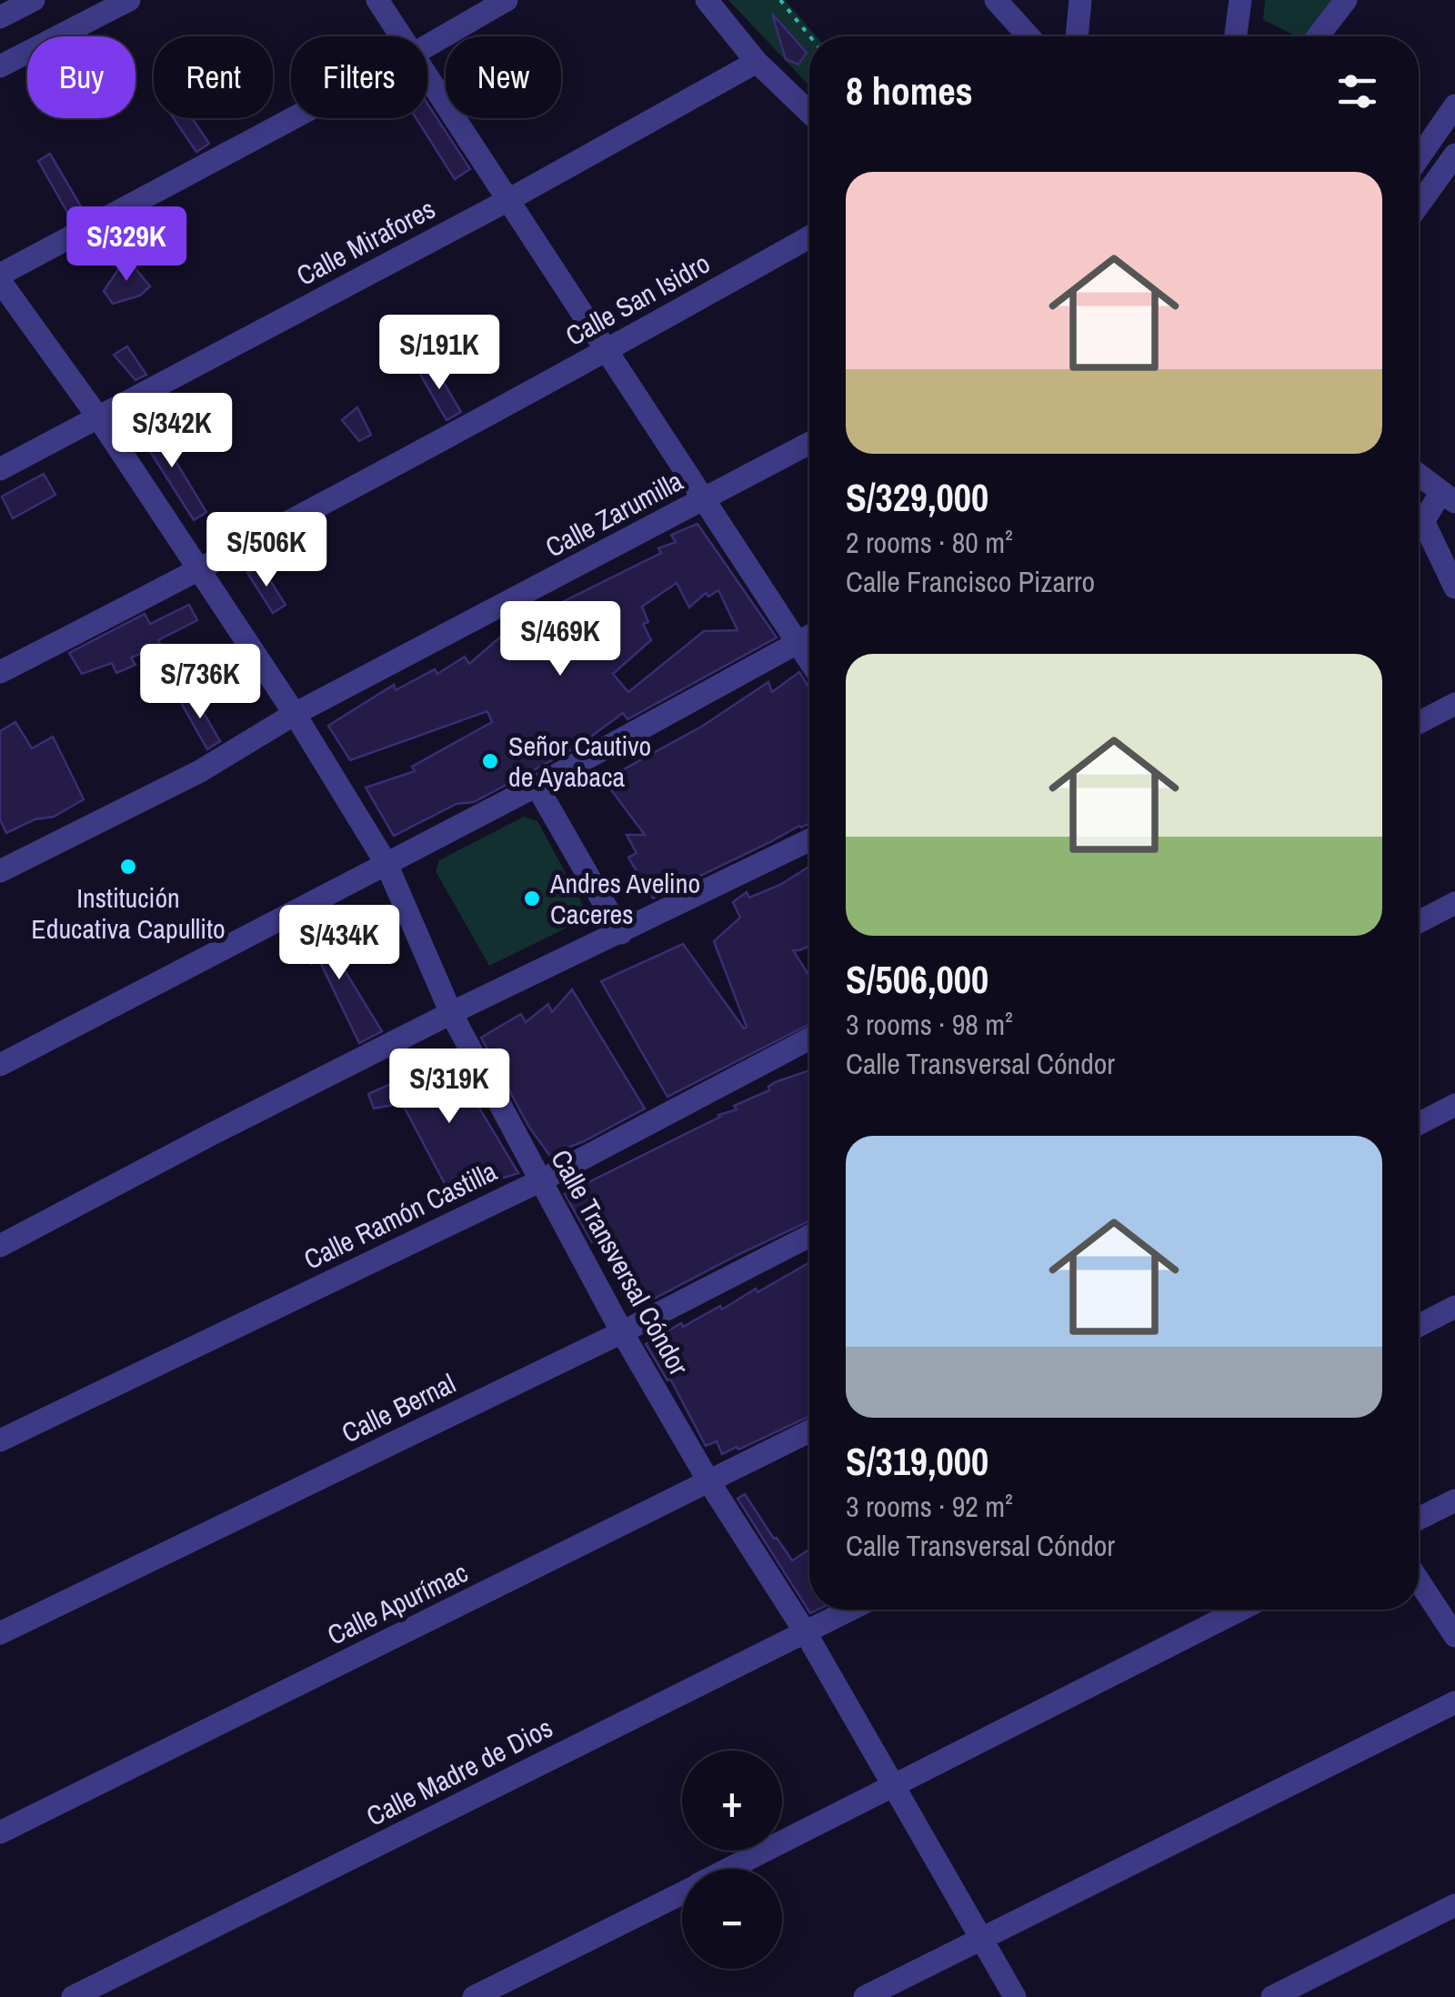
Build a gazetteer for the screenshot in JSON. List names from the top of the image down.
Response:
{
  "streets": {
    "street": [
      "Calle Mirafores",
      "Calle San Isidro",
      "Calle Zarumilla",
      "Calle Ramón Castilla",
      "Calle Transversal Cóndor",
      "Calle Bernal",
      "Calle Apurímac",
      "Calle Madre de Dios"
    ]
  },
  "crossings": [
    ["Calle Mirafores", "Calle Transversal Cóndor"],
    ["Calle San Isidro", "Calle Transversal Cóndor"],
    ["Calle Zarumilla", "Calle Transversal Cóndor"],
    ["Calle Ramón Castilla", "Calle Transversal Cóndor"],
    ["Calle Transversal Cóndor", "Calle Bernal"],
    ["Calle Transversal Cóndor", "Calle Apurímac"],
    ["Calle Transversal Cóndor", "Calle Madre de Dios"]
  ],
  "places": ["Señor Cautivo de Ayabaca", "Institución Educativa Capullito", "Andres Avelino Caceres"],
  "page": {
    "chip": [
      "Buy",
      "Rent",
      "Filters",
      "New"
    ],
    "heading": "8 homes",
    "list": [
      {
        "name": "S/329,000",
        "note": "2 rooms · 80 m² · Calle Francisco Pizarro"
      },
      {
        "name": "S/506,000",
        "note": "3 rooms · 98 m² · Calle Transversal Cóndor"
      },
      {
        "name": "S/319,000",
        "note": "3 rooms · 92 m² · Calle Transversal Cóndor"
      }
    ],
    "price": [
      "S/329K",
      "S/191K",
      "S/342K",
      "S/506K",
      "S/469K",
      "S/736K",
      "S/434K",
      "S/319K"
    ],
    "map_buttons": ["+", "−"]
  }
}
